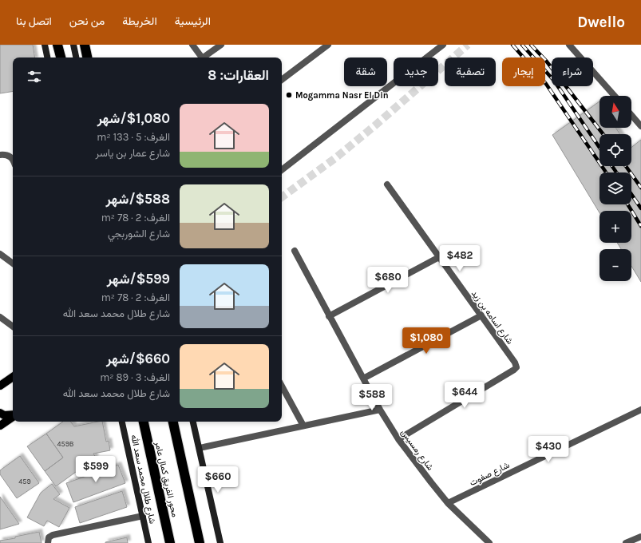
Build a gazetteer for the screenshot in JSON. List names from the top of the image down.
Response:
{
  "streets": {
    "highway": ["محور الفريق كمال عامر"],
    "main road": ["شارع طلال محمد سعد الله"],
    "street": ["شارع اسامه بن زيد", "شارع رمسيس", "شارع صفوت"]
  },
  "crossings": [
    ["شارع اسامه بن زيد", "شارع رمسيس"],
    ["شارع رمسيس", "شارع صفوت"]
  ],
  "places": ["Mogamma Nasr El Din"],
  "house_numbers": ["459B", "459"],
  "north": "top",
  "page": {
    "header": "Dwello",
    "nav": [
      "الرئيسية",
      "الخريطة",
      "من نحن",
      "اتصل بنا"
    ],
    "chip": [
      "شراء",
      "إيجار",
      "تصفية",
      "جديد",
      "شقة"
    ],
    "heading": "العقارات: 8",
    "map_buttons": ["+", "−"],
    "list": [
      {
        "name": "$1,080/شهر",
        "note": "الغرف: 5 · 133 m² · شارع عمار بن ياسر"
      },
      {
        "name": "$588/شهر",
        "note": "الغرف: 2 · 78 m² · شارع الشوربجي"
      },
      {
        "name": "$599/شهر",
        "note": "الغرف: 2 · 78 m² · شارع طلال محمد سعد الله"
      },
      {
        "name": "$660/شهر",
        "note": "الغرف: 3 · 89 m² · شارع طلال محمد سعد الله"
      }
    ],
    "price": [
      "$482",
      "$680",
      "$1,080",
      "$644",
      "$588",
      "$430",
      "$599",
      "$660"
    ]
  }
}
